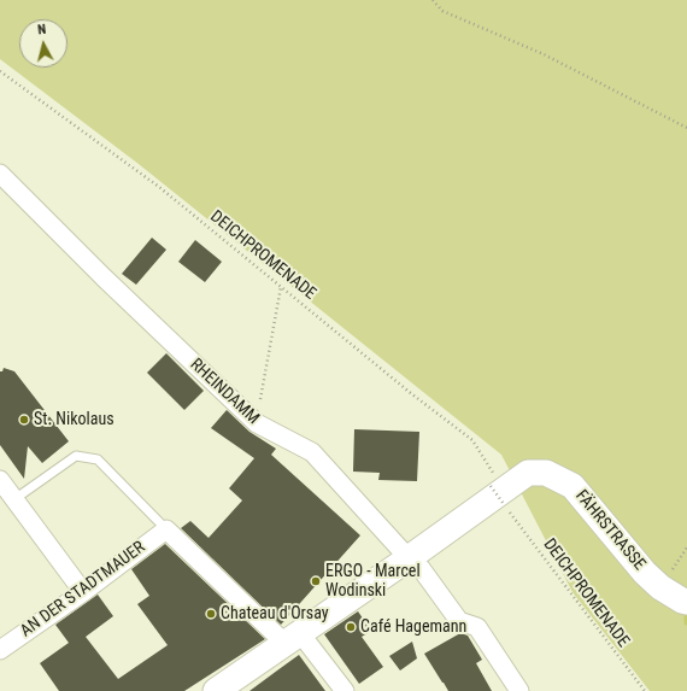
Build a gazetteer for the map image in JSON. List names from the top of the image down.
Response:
{
  "streets": {
    "main road": ["FÄHRSTRASSE"],
    "street": ["RHEINDAMM", "AN DER STADTMAUER"],
    "path": ["DEICHPROMENADE"]
  },
  "crossings": [
    ["RHEINDAMM", "FÄHRSTRASSE"]
  ],
  "places": [
    "St. Nikolaus",
    "ERGO - Marcel Wodinski",
    "Chateau d'Orsay",
    "Café Hagemann"
  ],
  "north": "top"
}
